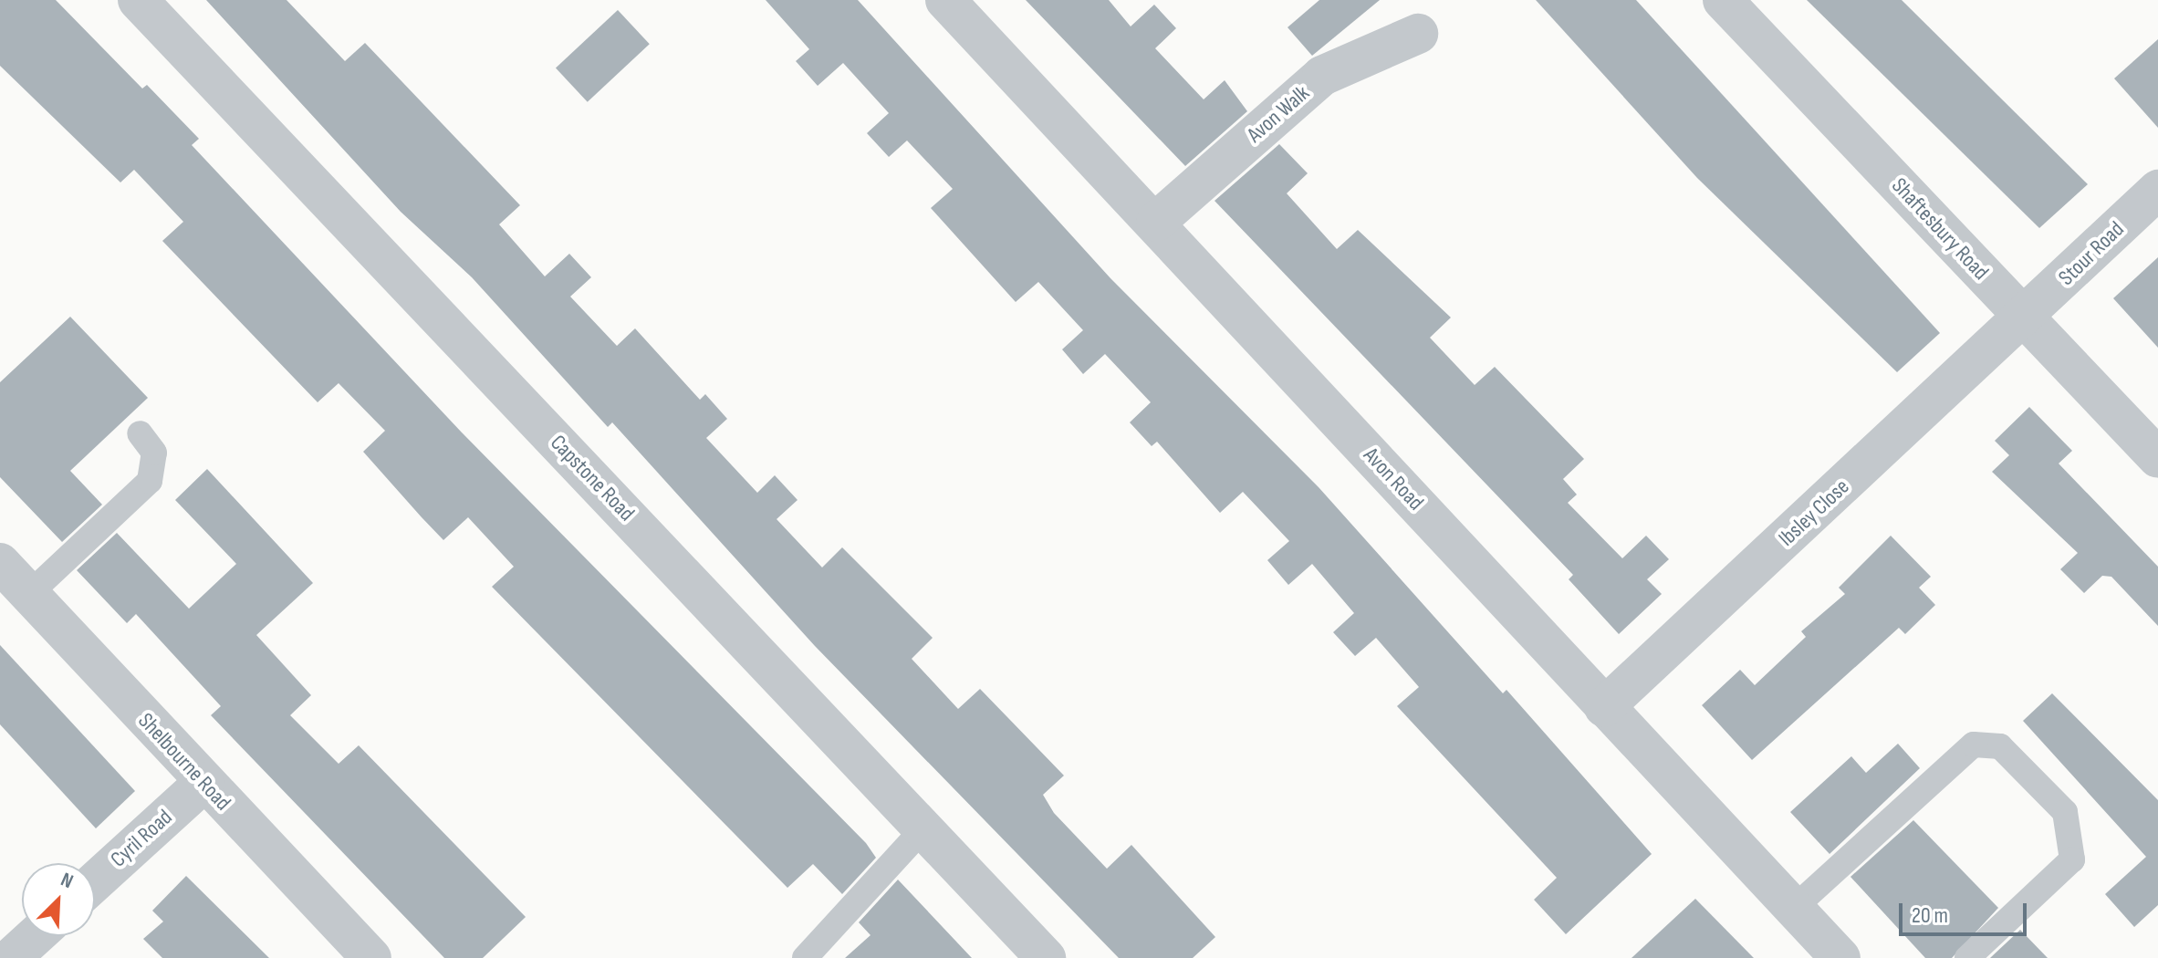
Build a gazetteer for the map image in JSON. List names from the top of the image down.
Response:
{
  "streets": {
    "street": [
      "Avon Walk",
      "Shaftesbury Road",
      "Stour Road",
      "Capstone Road",
      "Avon Road",
      "Ibsley Close",
      "Shelbourne Road",
      "Cyril Road"
    ]
  },
  "crossings": [
    ["Avon Walk", "Avon Road"],
    ["Shaftesbury Road", "Stour Road"],
    ["Shaftesbury Road", "Ibsley Close"],
    ["Stour Road", "Ibsley Close"],
    ["Avon Road", "Ibsley Close"],
    ["Shelbourne Road", "Cyril Road"]
  ],
  "scale_bar": "20 m",
  "north": "top right"
}
